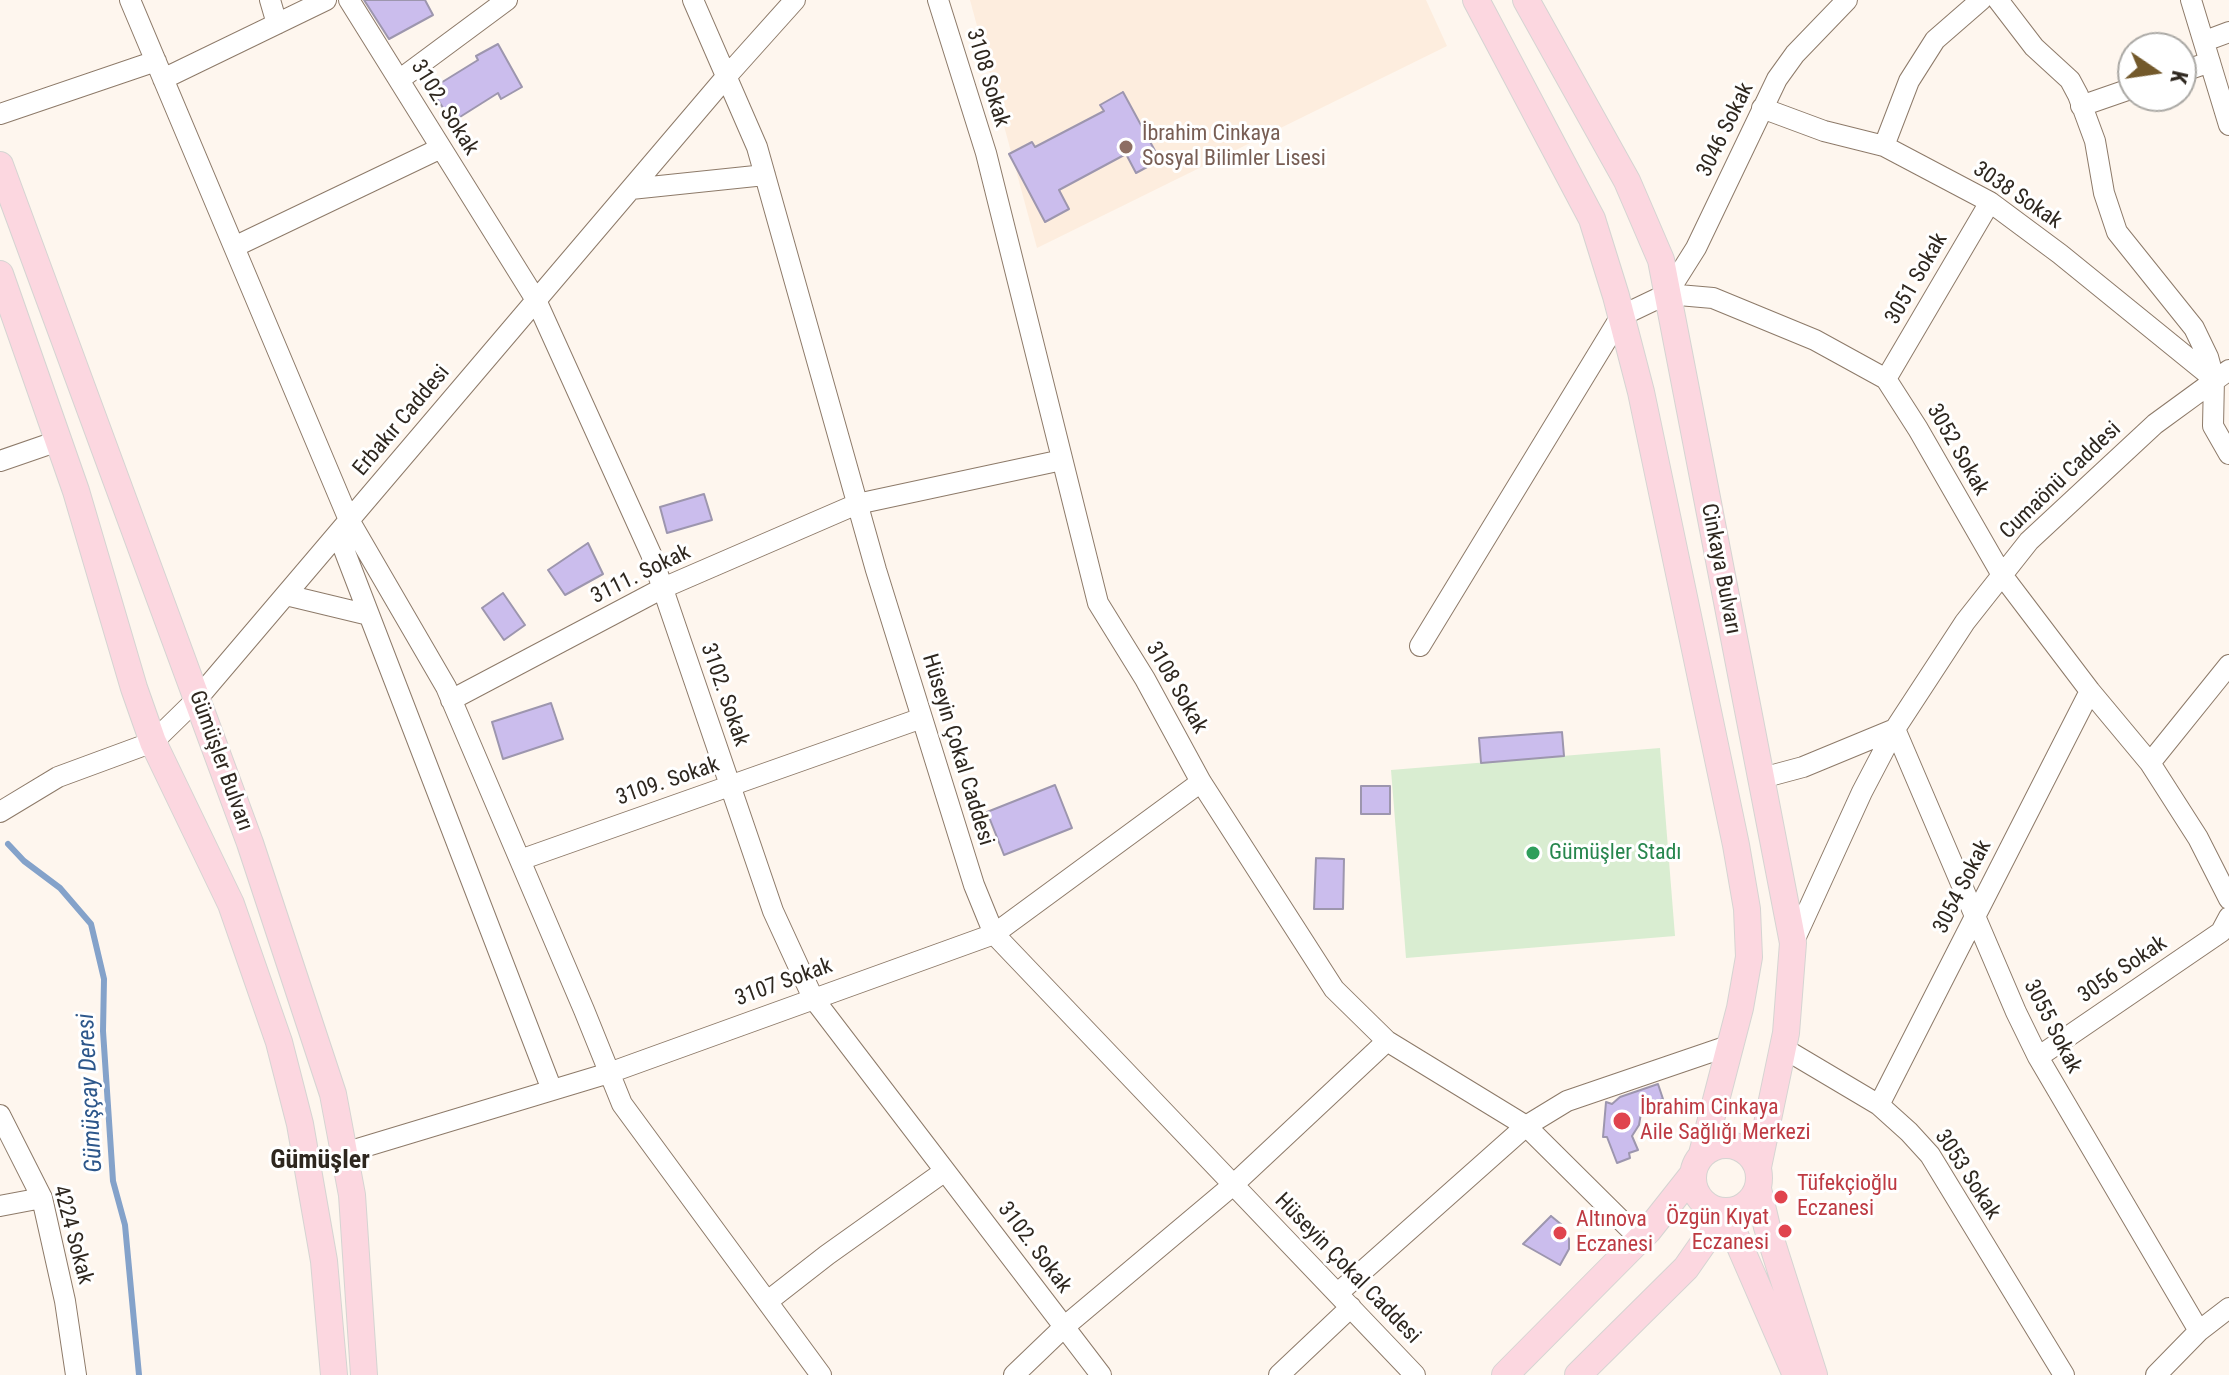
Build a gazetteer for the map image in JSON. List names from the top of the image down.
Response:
{
  "streets": {
    "main road": ["Cinkaya Bulvarı", "Gümüşler Bulvarı"],
    "street": [
      "3108 Sokak",
      "3102. Sokak",
      "3046 Sokak",
      "3038 Sokak",
      "3051 Sokak",
      "Erbakır Caddesi",
      "3052 Sokak",
      "Cumaönü Caddesi",
      "3111. Sokak",
      "Hüseyin Çokal Caddesi",
      "3109. Sokak",
      "3054 Sokak",
      "3056 Sokak",
      "3107 Sokak",
      "3055 Sokak",
      "3053 Sokak",
      "4224 Sokak"
    ]
  },
  "crossings": [
    ["3108 Sokak", "Cinkaya Bulvarı"],
    ["3108 Sokak", "3111. Sokak"],
    ["3108 Sokak", "3107 Sokak"],
    ["3102. Sokak", "Erbakır Caddesi"],
    ["3102. Sokak", "3111. Sokak"],
    ["3102. Sokak", "3109. Sokak"],
    ["3102. Sokak", "3107 Sokak"],
    ["3046 Sokak", "3038 Sokak"],
    ["3046 Sokak", "Cinkaya Bulvarı"],
    ["3038 Sokak", "3051 Sokak"],
    ["3038 Sokak", "Cumaönü Caddesi"],
    ["3051 Sokak", "3052 Sokak"],
    ["Erbakır Caddesi", "Hüseyin Çokal Caddesi"],
    ["Erbakır Caddesi", "Gümüşler Bulvarı"],
    ["3052 Sokak", "Cumaönü Caddesi"],
    ["3052 Sokak", "3054 Sokak"],
    ["Cumaönü Caddesi", "Cinkaya Bulvarı"],
    ["Cumaönü Caddesi", "3055 Sokak"],
    ["Cinkaya Bulvarı", "3053 Sokak"],
    ["3111. Sokak", "Hüseyin Çokal Caddesi"],
    ["Hüseyin Çokal Caddesi", "3109. Sokak"],
    ["Hüseyin Çokal Caddesi", "3107 Sokak"],
    ["Gümüşler Bulvarı", "3107 Sokak"],
    ["3054 Sokak", "3055 Sokak"],
    ["3054 Sokak", "3053 Sokak"],
    ["3056 Sokak", "3055 Sokak"]
  ],
  "districts": ["Gümüşler"],
  "water": ["Gümüşçay Deresi"],
  "places": [
    "İbrahim Cinkaya Sosyal Bilimler Lisesi",
    "Gümüşler Stadı",
    "İbrahim Cinkaya Aile Sağlığı Merkezi",
    "Tüfekçioğlu Eczanesi",
    "Özgün Kıyat Eczanesi",
    "Altınova Eczanesi"
  ],
  "north": "right"
}
